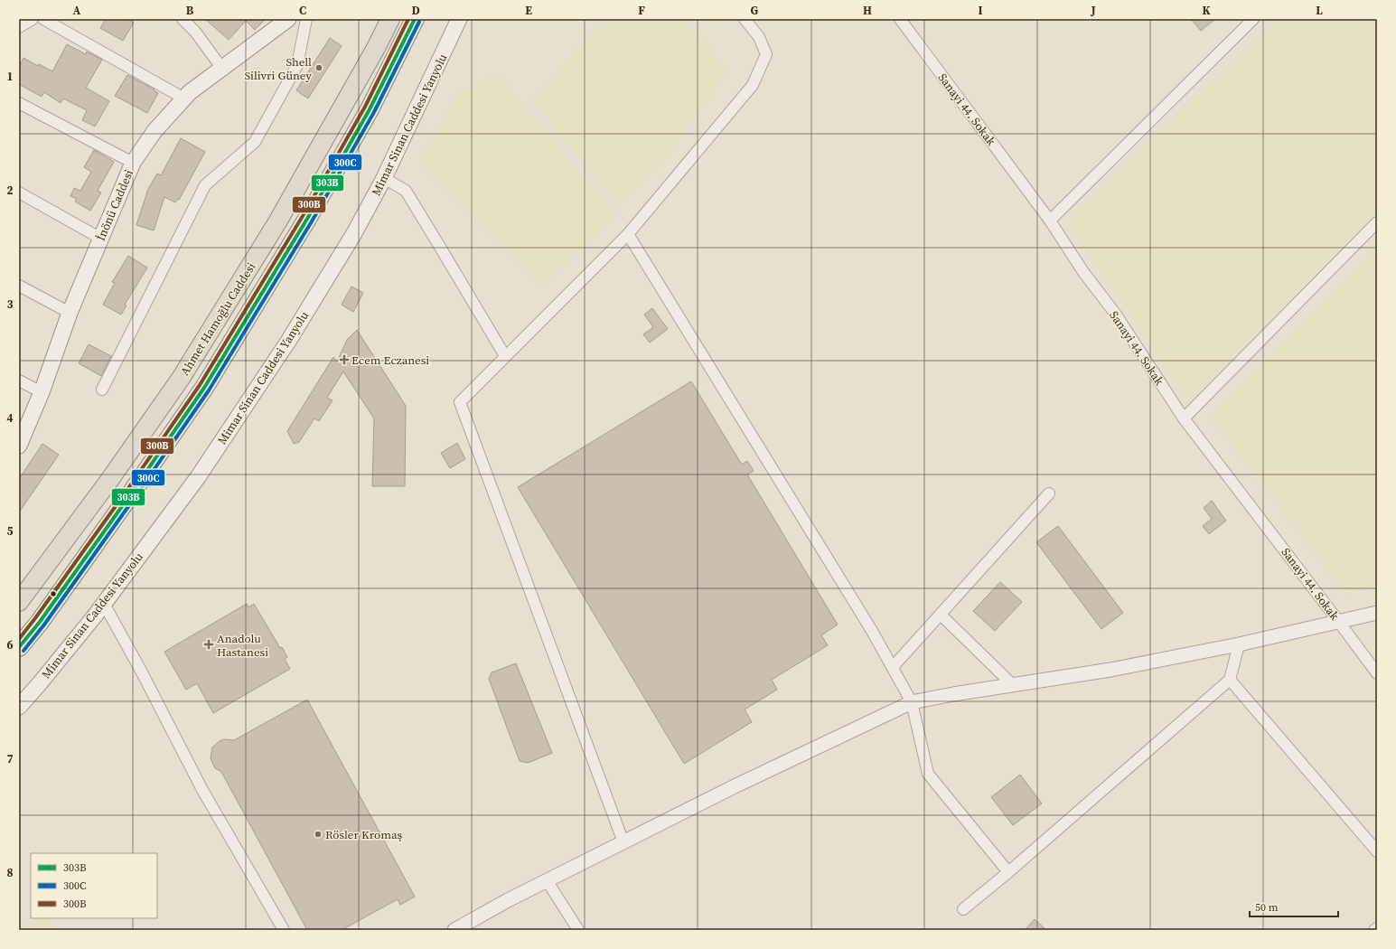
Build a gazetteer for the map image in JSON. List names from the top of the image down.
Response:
{
  "streets": {
    "highway": ["Ahmet Hamoğlu Caddesi"],
    "main road": ["Mimar Sinan Caddesi Yanyolu", "İnönü Caddesi"],
    "street": ["Sanayi 44. Sokak"]
  },
  "places": {
    "other": ["Shell Silivri Güney", "Rösler Kromaş"],
    "health": ["Ecem Eczanesi", "Anadolu Hastanesi"]
  },
  "lines": ["transit line 303B", "transit line 300B", "transit line 300C"],
  "legend": ["303B", "300C", "300B"],
  "scale_bar": "50 m",
  "grid": {
    "columns": [
      "A",
      "B",
      "C",
      "D",
      "E",
      "F",
      "G",
      "H",
      "I",
      "J",
      "K",
      "L"
    ],
    "rows": [
      "1",
      "2",
      "3",
      "4",
      "5",
      "6",
      "7",
      "8"
    ]
  }
}
